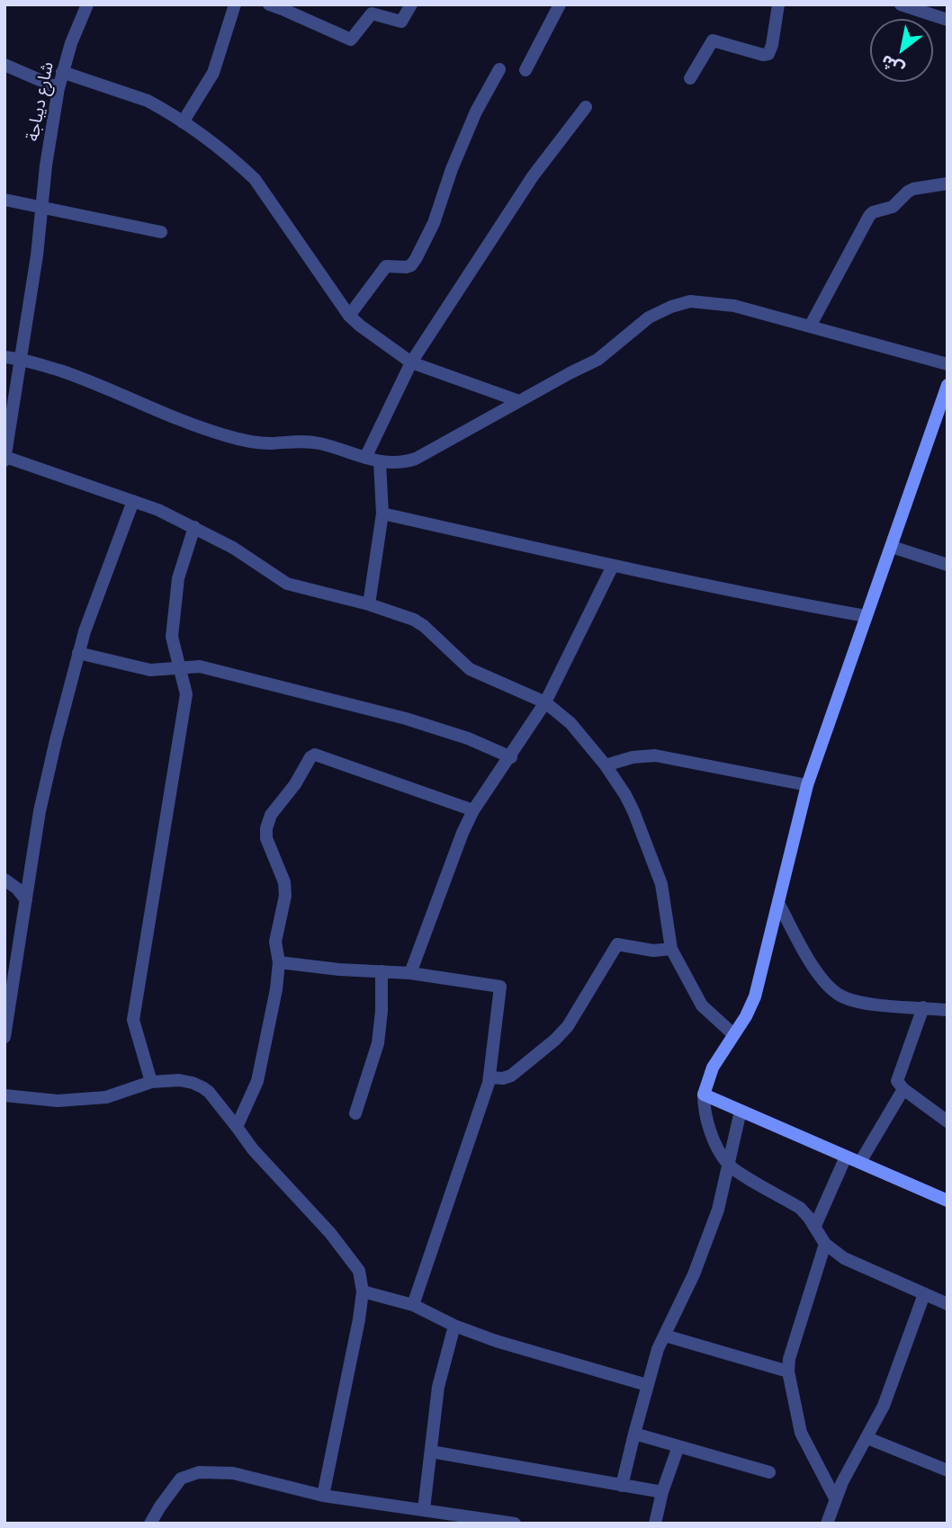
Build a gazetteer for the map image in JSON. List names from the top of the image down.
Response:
{
  "streets": {
    "street": ["شارع ديباجة"]
  },
  "north": "bottom left"
}
